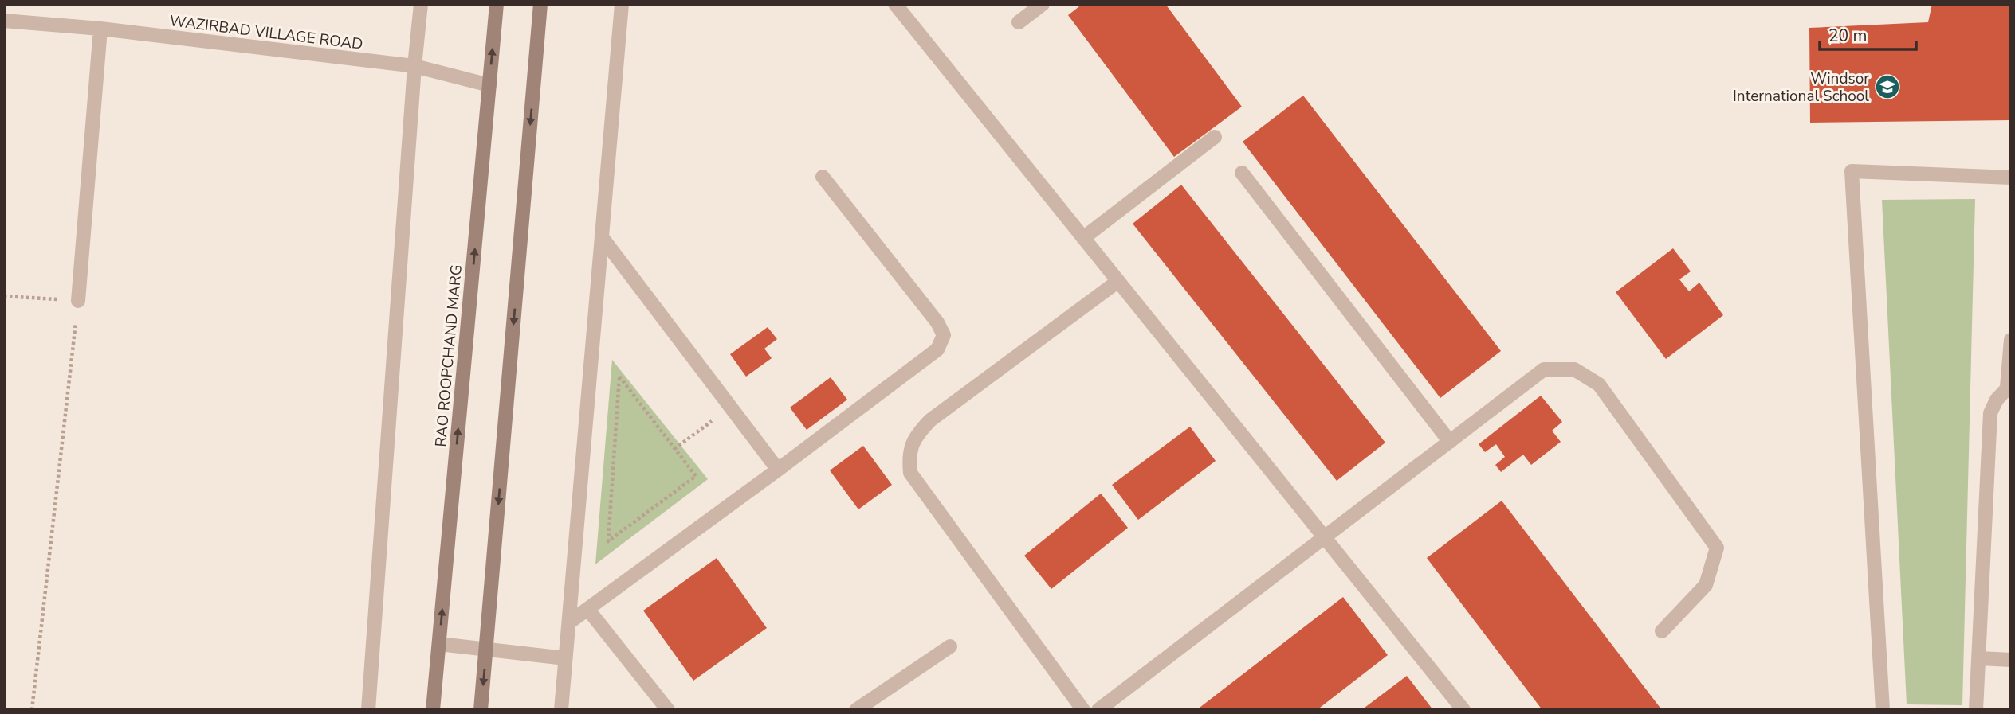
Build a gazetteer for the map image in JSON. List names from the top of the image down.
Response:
{
  "streets": {
    "main road": ["RAO ROOPCHAND MARG"],
    "street": ["WAZIRBAD VILLAGE ROAD"]
  },
  "crossings": [
    ["WAZIRBAD VILLAGE ROAD", "RAO ROOPCHAND MARG"]
  ],
  "places": {
    "school or university": ["Windsor International School"]
  },
  "scale_bar": "20 m"
}
